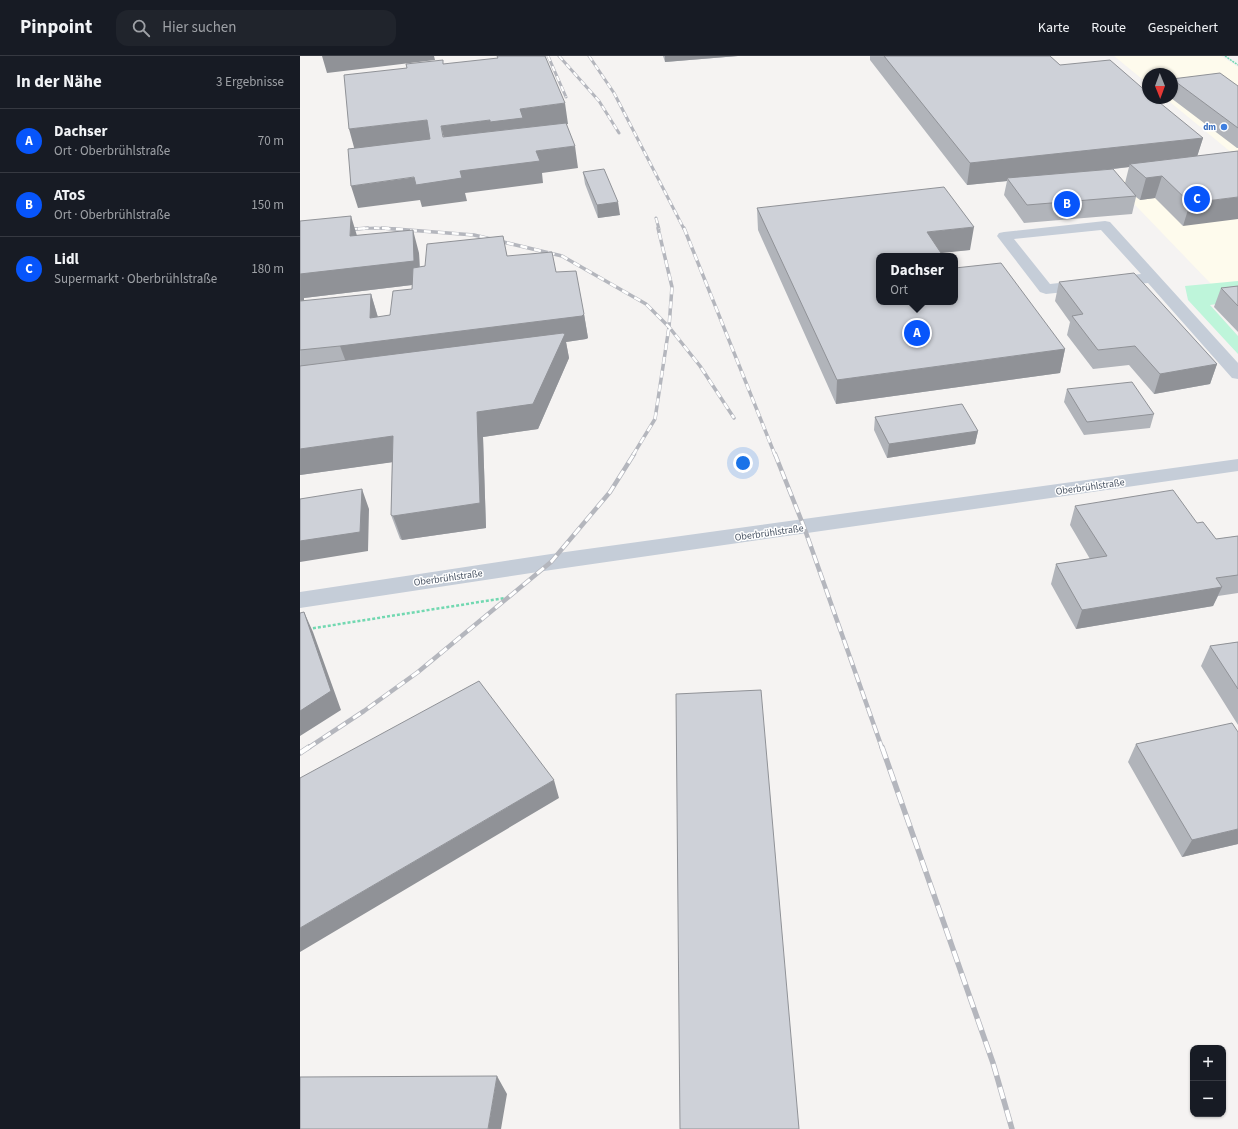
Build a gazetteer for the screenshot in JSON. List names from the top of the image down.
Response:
{
  "streets": {
    "street": ["Oberbrühlstraße"]
  },
  "places": ["dm"],
  "north": "bottom",
  "page": {
    "header": "Pinpoint",
    "search": "Hier suchen",
    "nav": ["Karte", "Route", "Gespeichert"],
    "heading": ["In der Nähe", "3 Ergebnisse"],
    "list": [
      {
        "mark": "A",
        "name": "Dachser",
        "note": "Ort · Oberbrühlstraße",
        "value": "70 m"
      },
      {
        "mark": "B",
        "name": "AToS",
        "note": "Ort · Oberbrühlstraße",
        "value": "150 m"
      },
      {
        "mark": "C",
        "name": "Lidl",
        "note": "Supermarkt · Oberbrühlstraße",
        "value": "180 m"
      }
    ],
    "pins": ["C", "B", "A"],
    "popup": ["Dachser", "Ort"],
    "map_buttons": ["+", "−"]
  }
}
